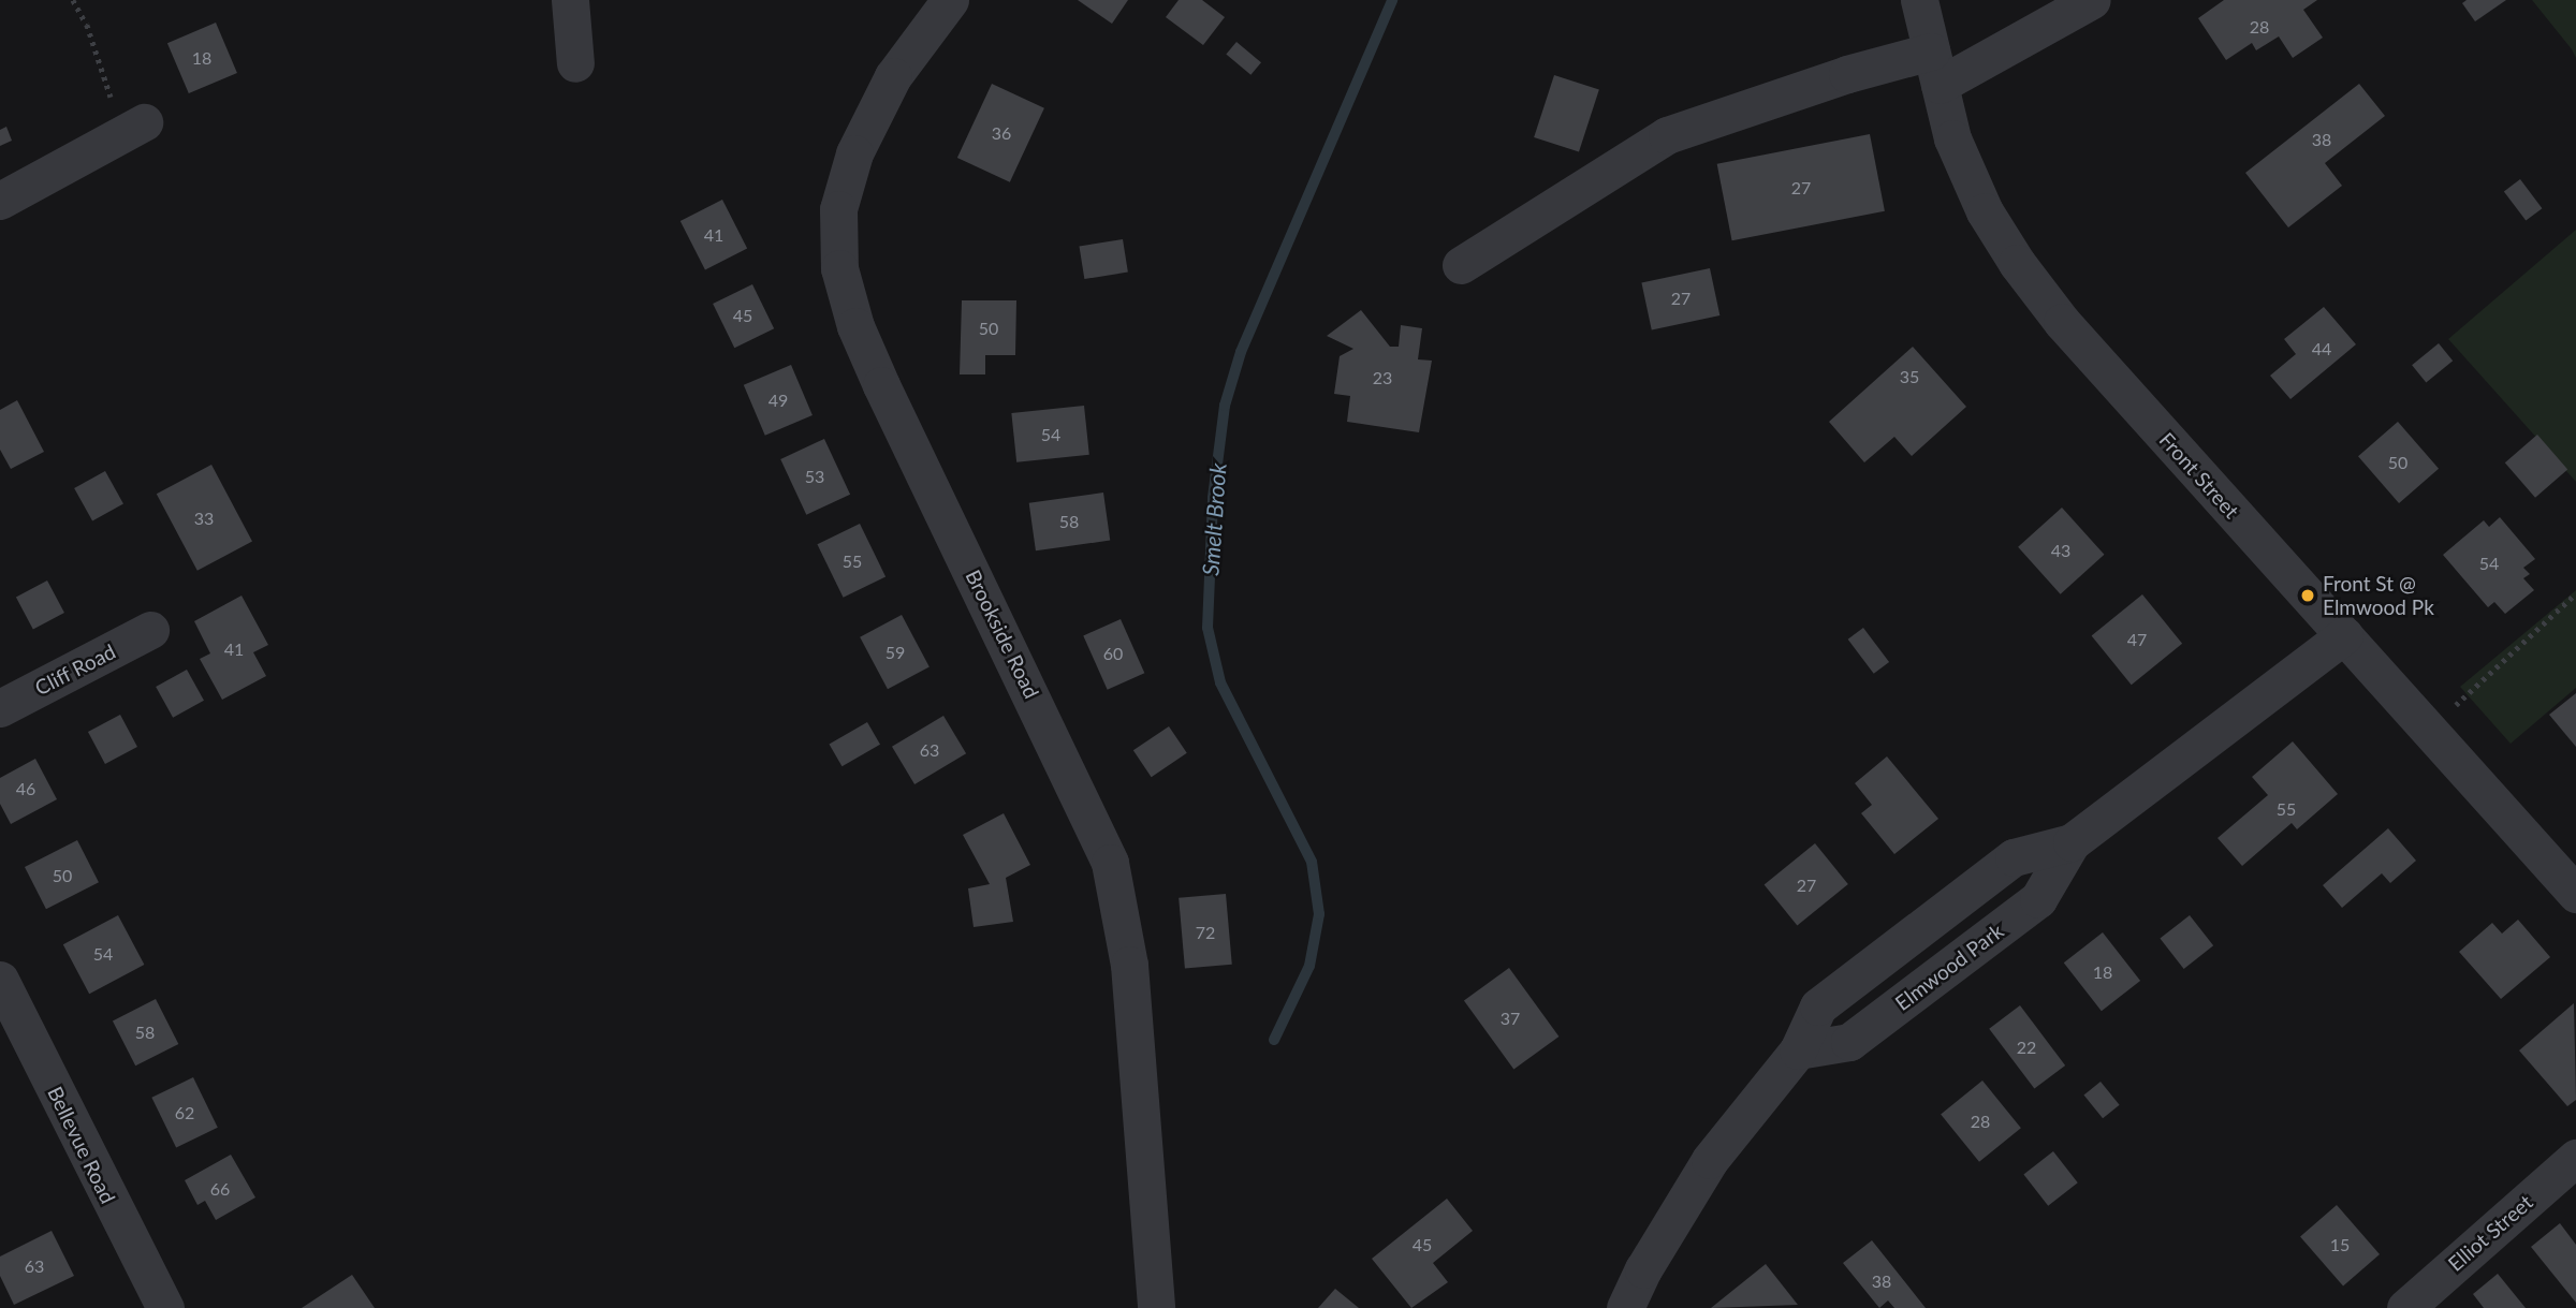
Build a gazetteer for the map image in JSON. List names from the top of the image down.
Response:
{
  "streets": {
    "street": [
      "Front Street",
      "Brookside Road",
      "Cliff Road",
      "Bellevue Road",
      "Elliot Street"
    ]
  },
  "water": ["Smelt Brook"],
  "places": ["Front St @ Elmwood Pk"],
  "house_numbers": [
    "28",
    "18",
    "36",
    "38",
    "27",
    "41",
    "27",
    "45",
    "50",
    "44",
    "35",
    "23",
    "49",
    "54",
    "50",
    "53",
    "33",
    "58",
    "43",
    "55",
    "54",
    "47",
    "41",
    "59",
    "60",
    "63",
    "46",
    "55",
    "50",
    "27",
    "72",
    "54",
    "18",
    "37",
    "58",
    "22",
    "62",
    "28",
    "66",
    "45",
    "15",
    "63",
    "38"
  ]
}
